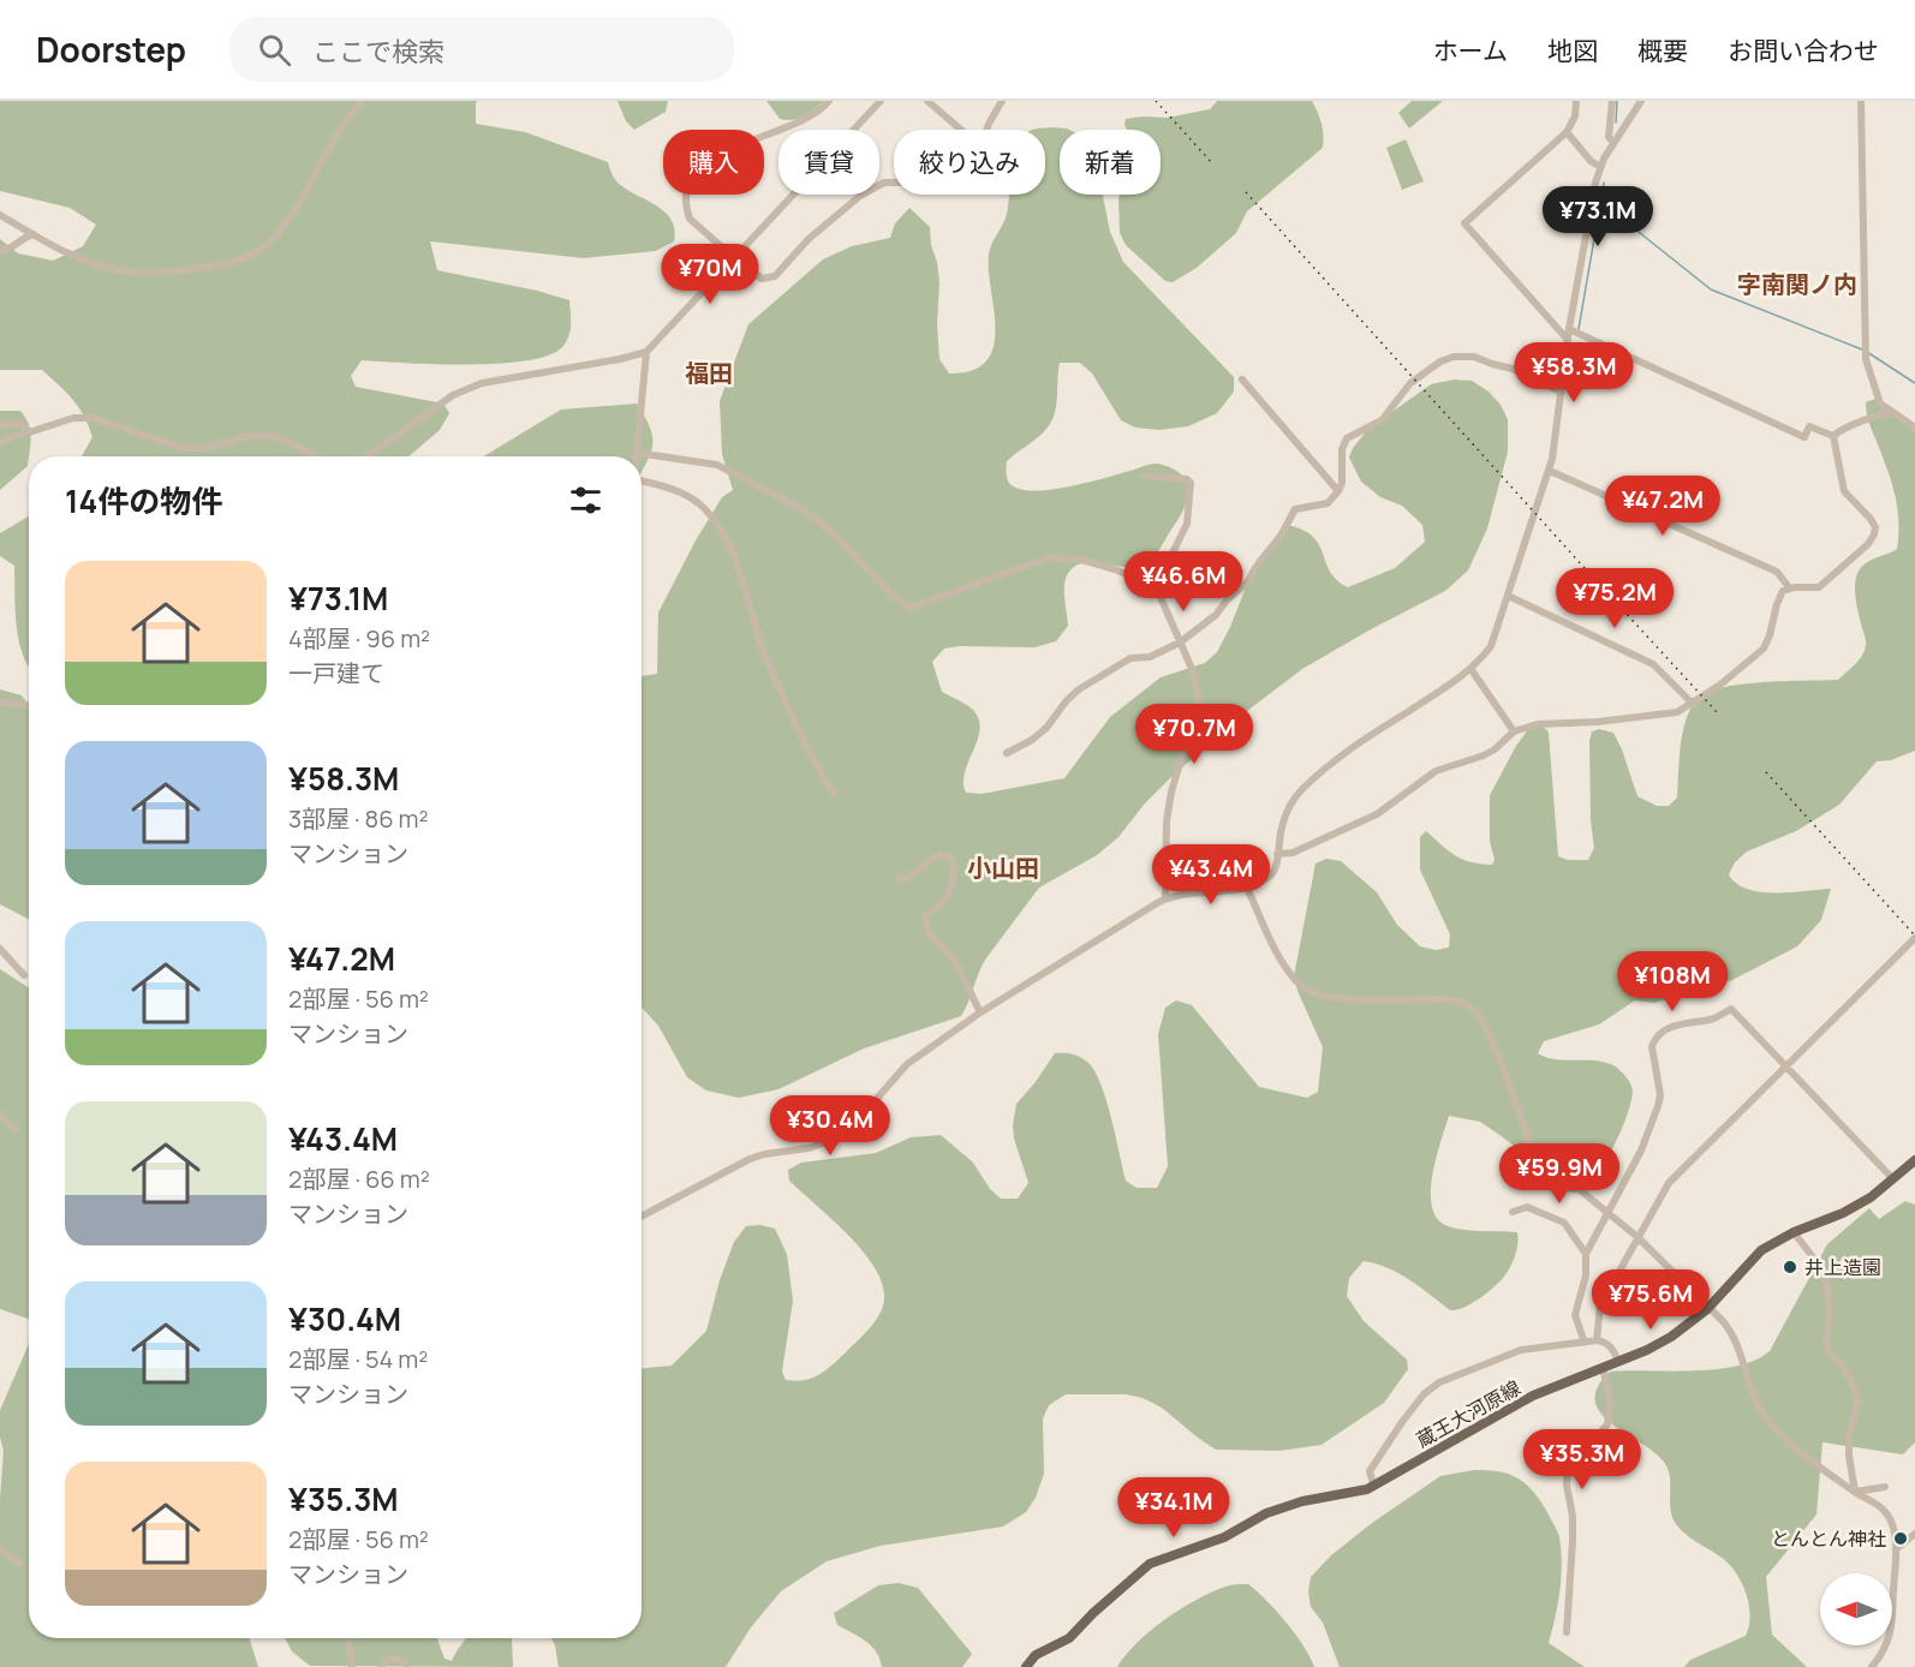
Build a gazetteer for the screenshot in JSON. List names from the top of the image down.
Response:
{
  "streets": {
    "main road": ["蔵王大河原線"]
  },
  "districts": ["字南関ノ内", "福田", "小山田"],
  "places": ["井上造園", "とんとん神社"],
  "north": "left",
  "page": {
    "header": "Doorstep",
    "search": "ここで検索",
    "nav": [
      "ホーム",
      "地図",
      "概要",
      "お問い合わせ"
    ],
    "chip": [
      "購入",
      "賃貸",
      "絞り込み",
      "新着"
    ],
    "price": [
      "¥73.1M",
      "¥70M",
      "¥58.3M",
      "¥47.2M",
      "¥46.6M",
      "¥75.2M",
      "¥70.7M",
      "¥43.4M",
      "¥108M",
      "¥30.4M",
      "¥59.9M",
      "¥75.6M",
      "¥35.3M",
      "¥34.1M"
    ],
    "heading": "14件の物件",
    "list": [
      {
        "name": "¥73.1M",
        "note": "4部屋 · 96 m² · 一戸建て"
      },
      {
        "name": "¥58.3M",
        "note": "3部屋 · 86 m² · マンション"
      },
      {
        "name": "¥47.2M",
        "note": "2部屋 · 56 m² · マンション"
      },
      {
        "name": "¥43.4M",
        "note": "2部屋 · 66 m² · マンション"
      },
      {
        "name": "¥30.4M",
        "note": "2部屋 · 54 m² · マンション"
      },
      {
        "name": "¥35.3M",
        "note": "2部屋 · 56 m² · マンション"
      }
    ]
  }
}
